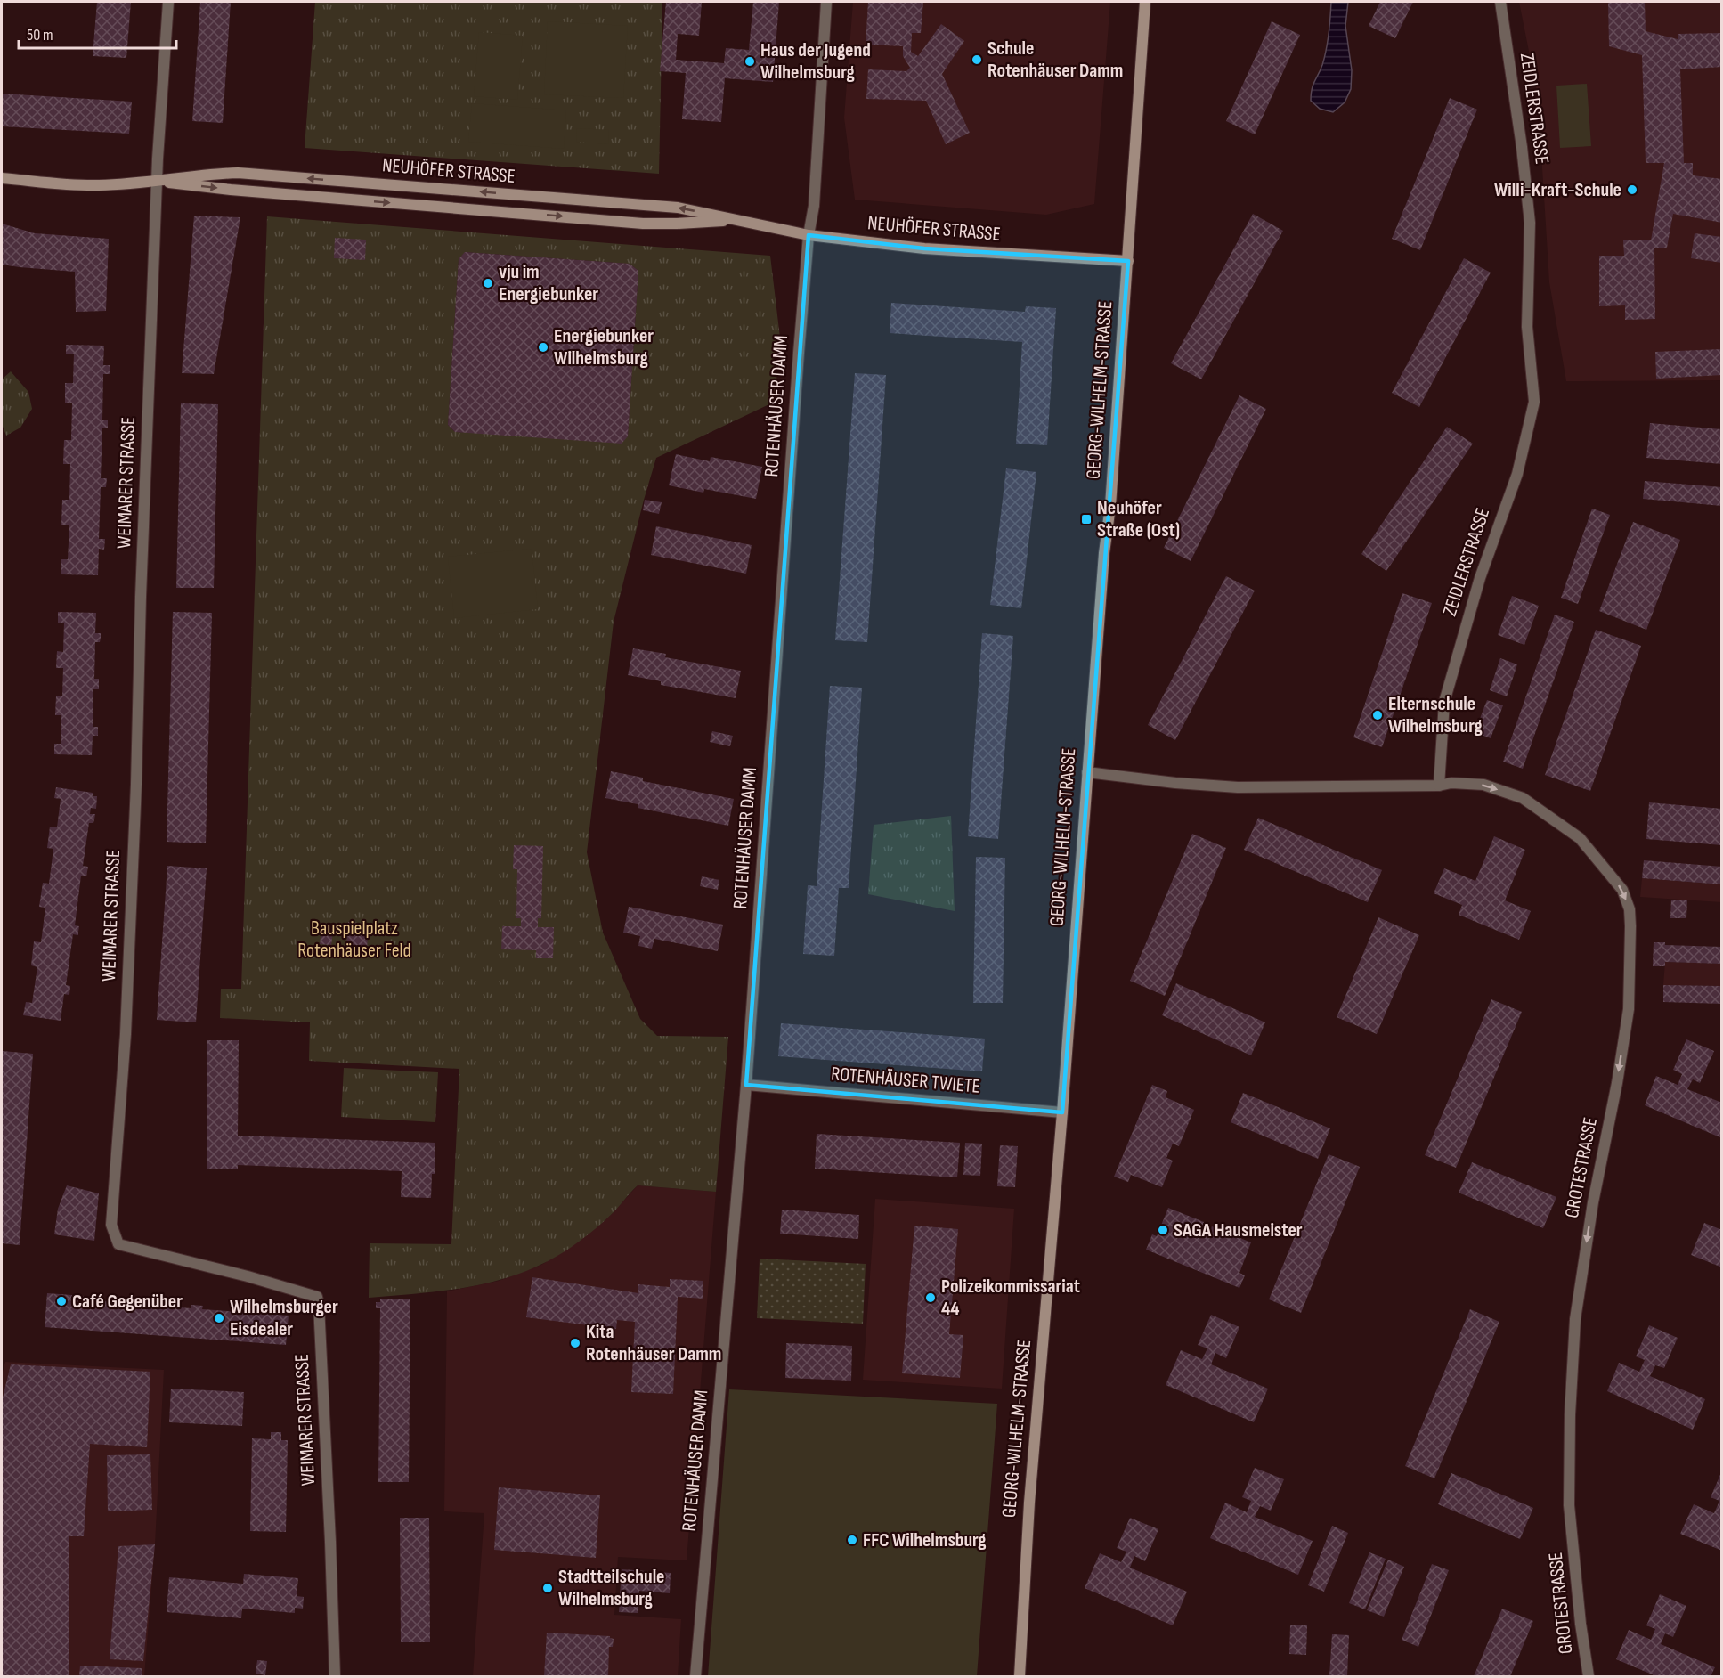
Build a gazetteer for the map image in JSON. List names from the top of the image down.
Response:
{
  "streets": {
    "street": [
      "ZEIDLERSTRASSE",
      "NEUHÖFER STRASSE",
      "GEORG-WILHELM-STRASSE",
      "ROTENHÄUSER DAMM",
      "WEIMARER STRASSE",
      "ROTENHÄUSER TWIETE",
      "GROTESTRASSE"
    ]
  },
  "crossings": [
    ["ZEIDLERSTRASSE", "GROTESTRASSE"],
    ["NEUHÖFER STRASSE", "GEORG-WILHELM-STRASSE"],
    ["NEUHÖFER STRASSE", "ROTENHÄUSER DAMM"],
    ["NEUHÖFER STRASSE", "WEIMARER STRASSE"],
    ["GEORG-WILHELM-STRASSE", "ROTENHÄUSER TWIETE"],
    ["ROTENHÄUSER DAMM", "ROTENHÄUSER TWIETE"]
  ],
  "one_way": ["GROTESTRASSE"],
  "parks": ["Bauspielplatz Rotenhäuser Feld"],
  "places": {
    "other": [
      "Schule Rotenhäuser Damm",
      "Haus der Jugend Wilhelmsburg",
      "Willi-Kraft-Schule",
      "vju im Energiebunker",
      "Energiebunker Wilhelmsburg",
      "Elternschule Wilhelmsburg",
      "SAGA Hausmeister",
      "Polizeikommissariat 44",
      "Café Gegenüber",
      "Wilhelmsburger Eisdealer",
      "Kita Rotenhäuser Damm",
      "FFC Wilhelmsburg",
      "Stadtteilschule Wilhelmsburg"
    ],
    "transit": ["Neuhöfer Straße (Ost)"]
  },
  "scale_bar": "50 m"
}
